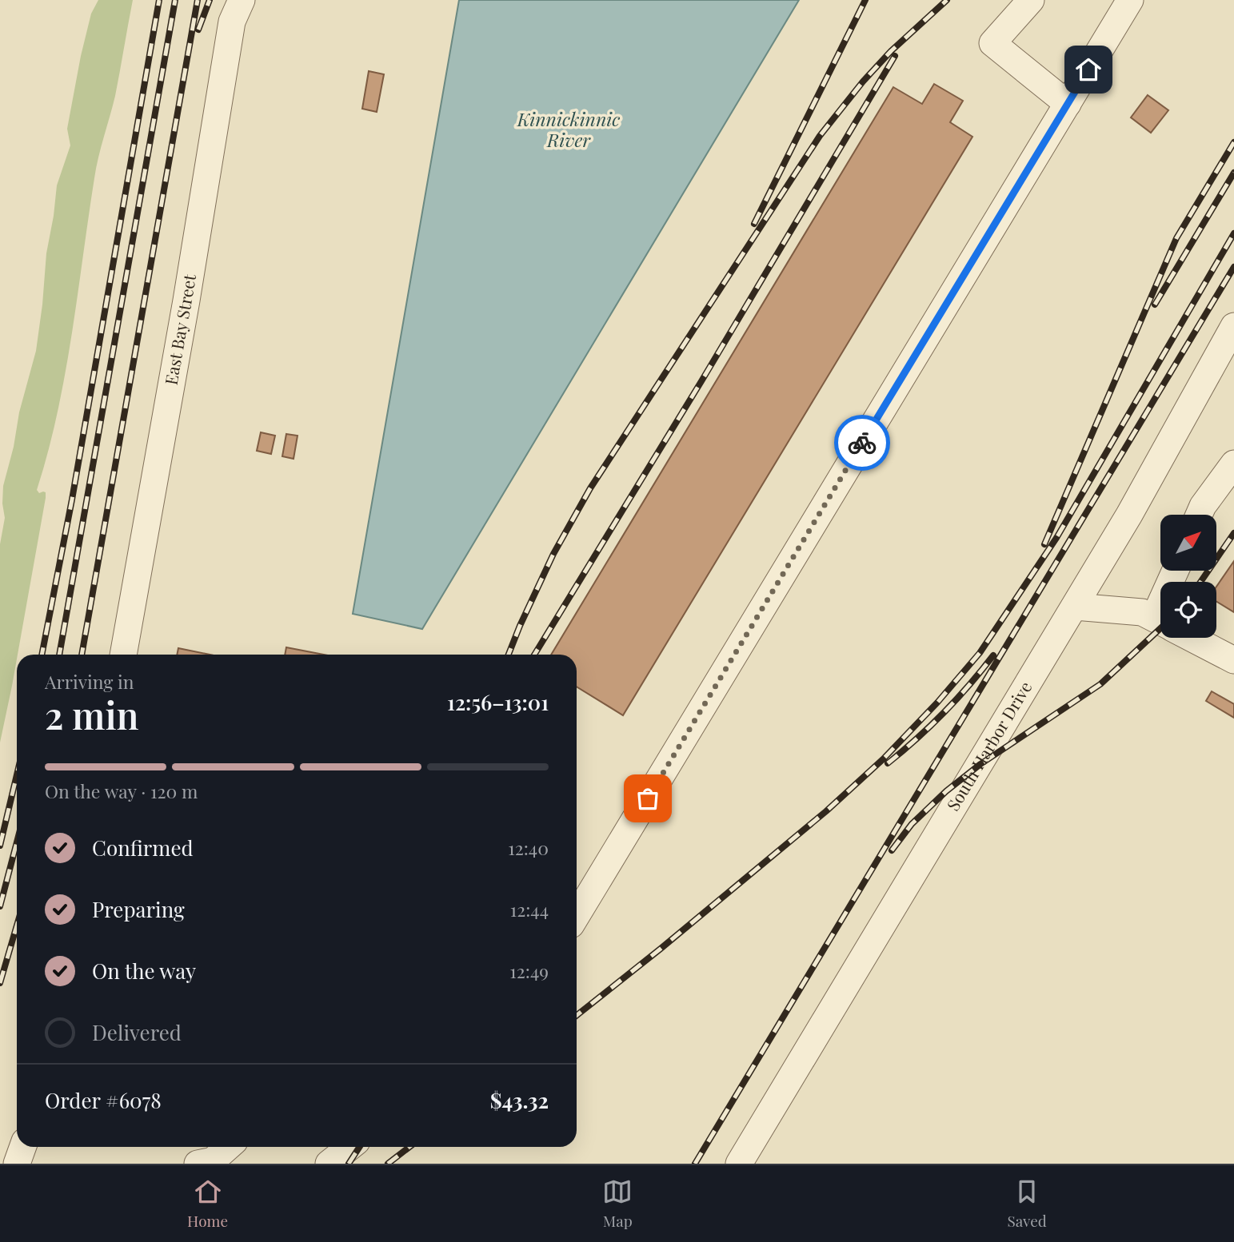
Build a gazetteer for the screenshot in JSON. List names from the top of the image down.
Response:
{
  "streets": {
    "street": ["East Bay Street", "South Harbor Drive"]
  },
  "water": ["Kinnickinnic River"],
  "north": "top right",
  "page": {
    "heading": ["2 min", "Arriving in", "12:56–13:01"],
    "panel": ["Order #6078", "$43.32"],
    "bar": "On the way · 120 m",
    "list": [
      ["Confirmed", "12:40"],
      ["Preparing", "12:44"],
      ["On the way", "12:49"],
      "Delivered"
    ],
    "tabs": ["Home", "Map", "Saved"]
  }
}
